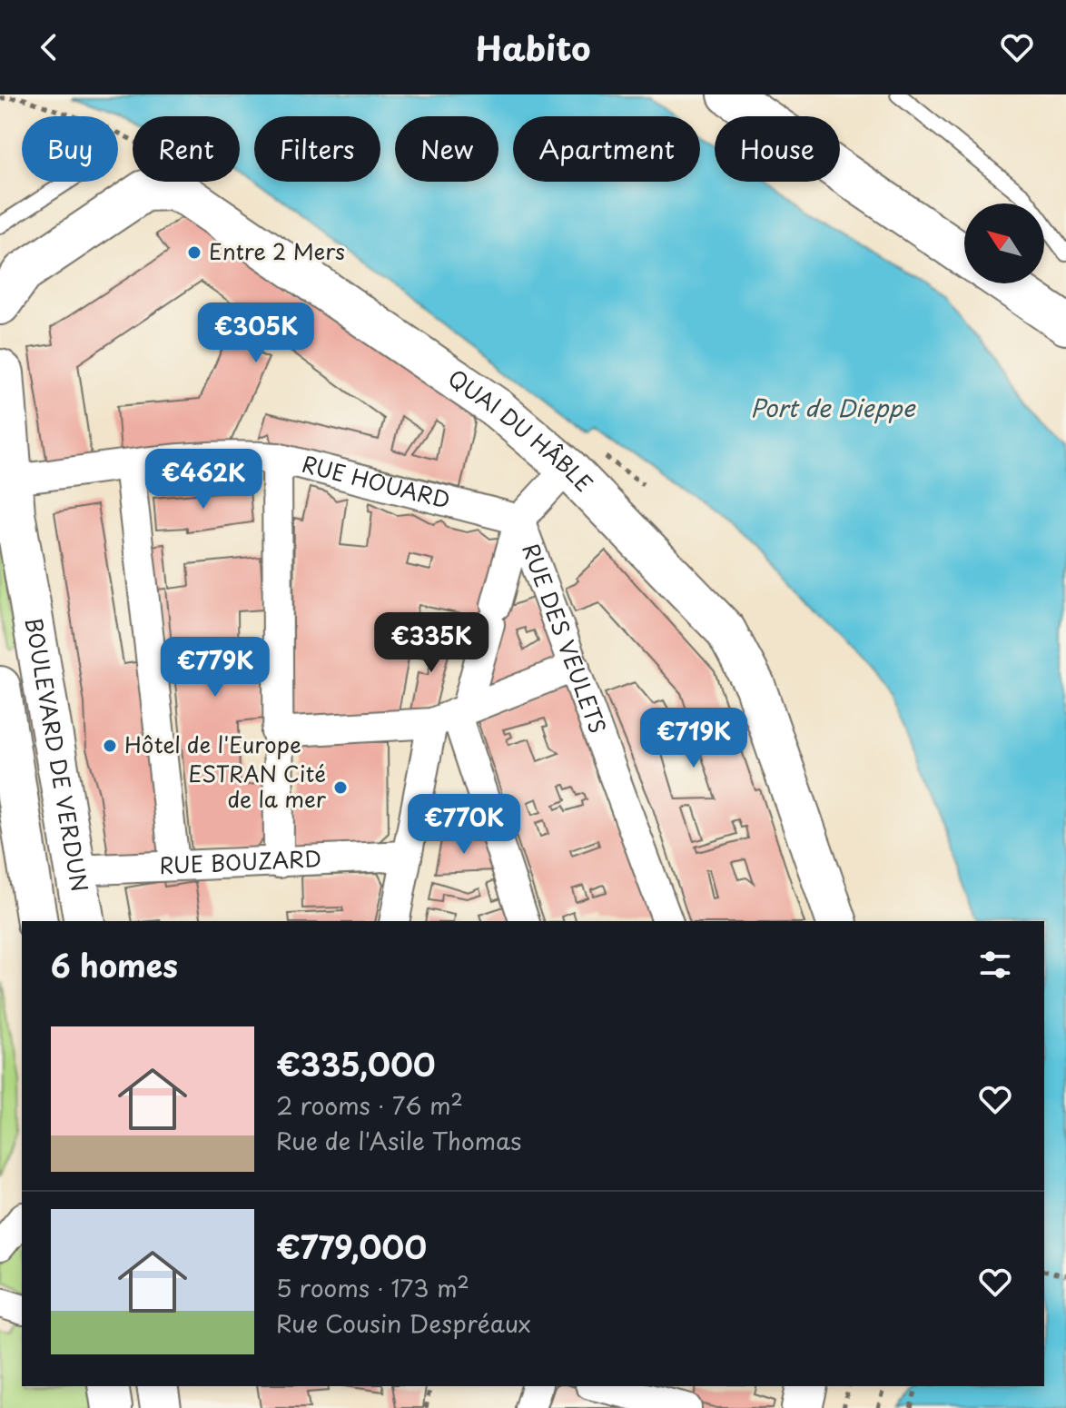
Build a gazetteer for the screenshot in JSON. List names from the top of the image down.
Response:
{
  "streets": {
    "street": [
      "QUAI DU HÂBLE",
      "RUE HOUARD",
      "RUE DES VEULETS",
      "BOULEVARD DE VERDUN",
      "RUE BOUZARD"
    ]
  },
  "crossings": [
    ["RUE HOUARD", "RUE DES VEULETS"],
    ["RUE HOUARD", "BOULEVARD DE VERDUN"],
    ["BOULEVARD DE VERDUN", "RUE BOUZARD"]
  ],
  "water": ["Port de Dieppe"],
  "places": ["Entre 2 Mers", "Hôtel de l'Europe", "ESTRAN Cité de la mer"],
  "north": "top left",
  "page": {
    "header": "Habito",
    "chip": [
      "Buy",
      "Rent",
      "Filters",
      "New",
      "Apartment",
      "House"
    ],
    "price": [
      "€305K",
      "€462K",
      "€335K",
      "€779K",
      "€719K",
      "€770K"
    ],
    "heading": "6 homes",
    "list": [
      {
        "name": "€335,000",
        "note": "2 rooms · 76 m² · Rue de l'Asile Thomas"
      },
      {
        "name": "€779,000",
        "note": "5 rooms · 173 m² · Rue Cousin Despréaux"
      }
    ]
  }
}
